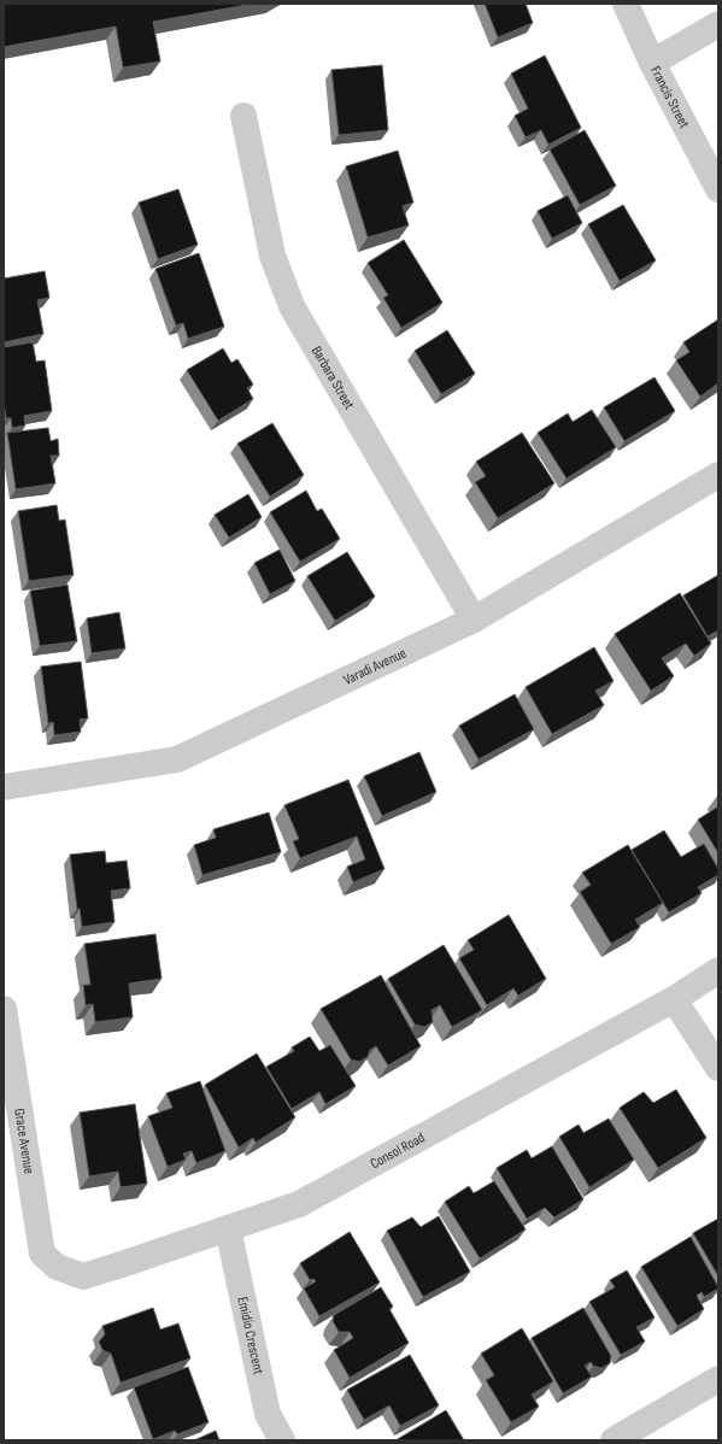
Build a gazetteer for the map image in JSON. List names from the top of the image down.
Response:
{
  "streets": {
    "street": [
      "Francis Street",
      "Barbara Street",
      "Varadi Avenue",
      "Grace Avenue",
      "Consol Road",
      "Emidio Crescent"
    ]
  },
  "crossings": [
    ["Barbara Street", "Varadi Avenue"],
    ["Grace Avenue", "Consol Road"],
    ["Consol Road", "Emidio Crescent"]
  ]
}
